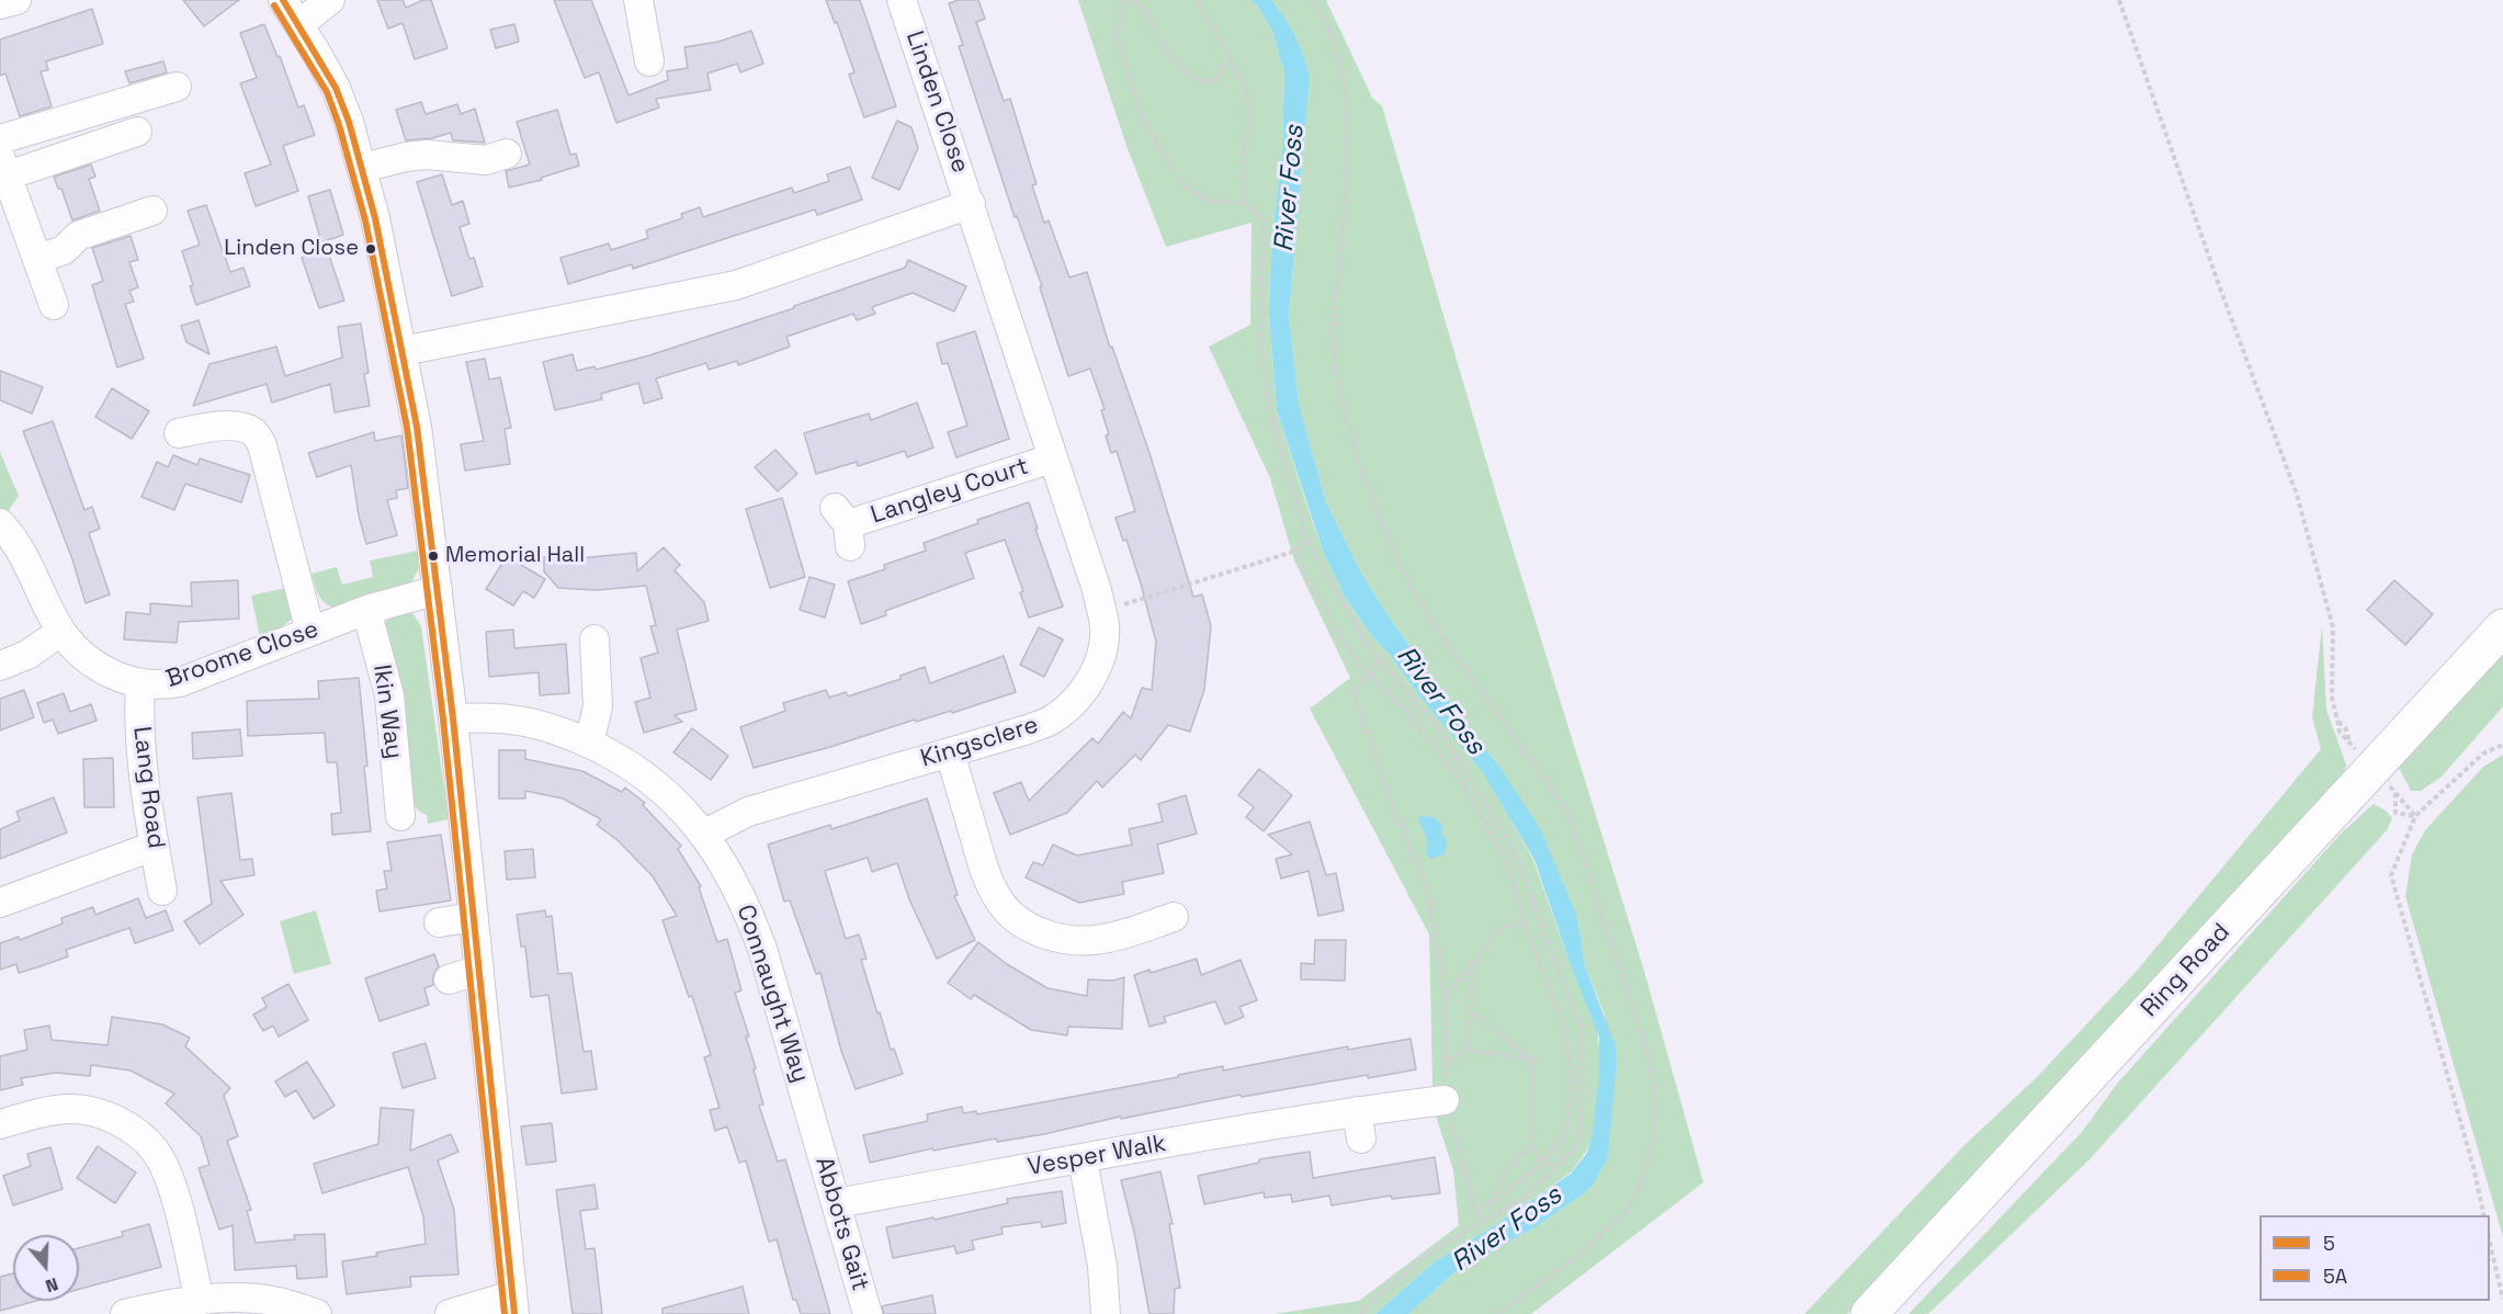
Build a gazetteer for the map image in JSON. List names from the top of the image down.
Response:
{
  "streets": {
    "highway": ["Ring Road"],
    "street": [
      "Linden Close",
      "Langley Court",
      "Broome Close",
      "Ikin Way",
      "Kingsclere",
      "Lang Road",
      "Connaught Way",
      "Vesper Walk",
      "Abbots Gait"
    ]
  },
  "crossings": [
    ["Linden Close", "Kingsclere"],
    ["Langley Court", "Kingsclere"],
    ["Broome Close", "Ikin Way"],
    ["Broome Close", "Lang Road"],
    ["Kingsclere", "Connaught Way"],
    ["Connaught Way", "Abbots Gait"],
    ["Vesper Walk", "Abbots Gait"]
  ],
  "water": ["River Foss"],
  "places": ["Linden Close", "Memorial Hall"],
  "lines": ["transit line 5", "transit line 5A"],
  "legend": ["5", "5A"],
  "north": "bottom"
}
